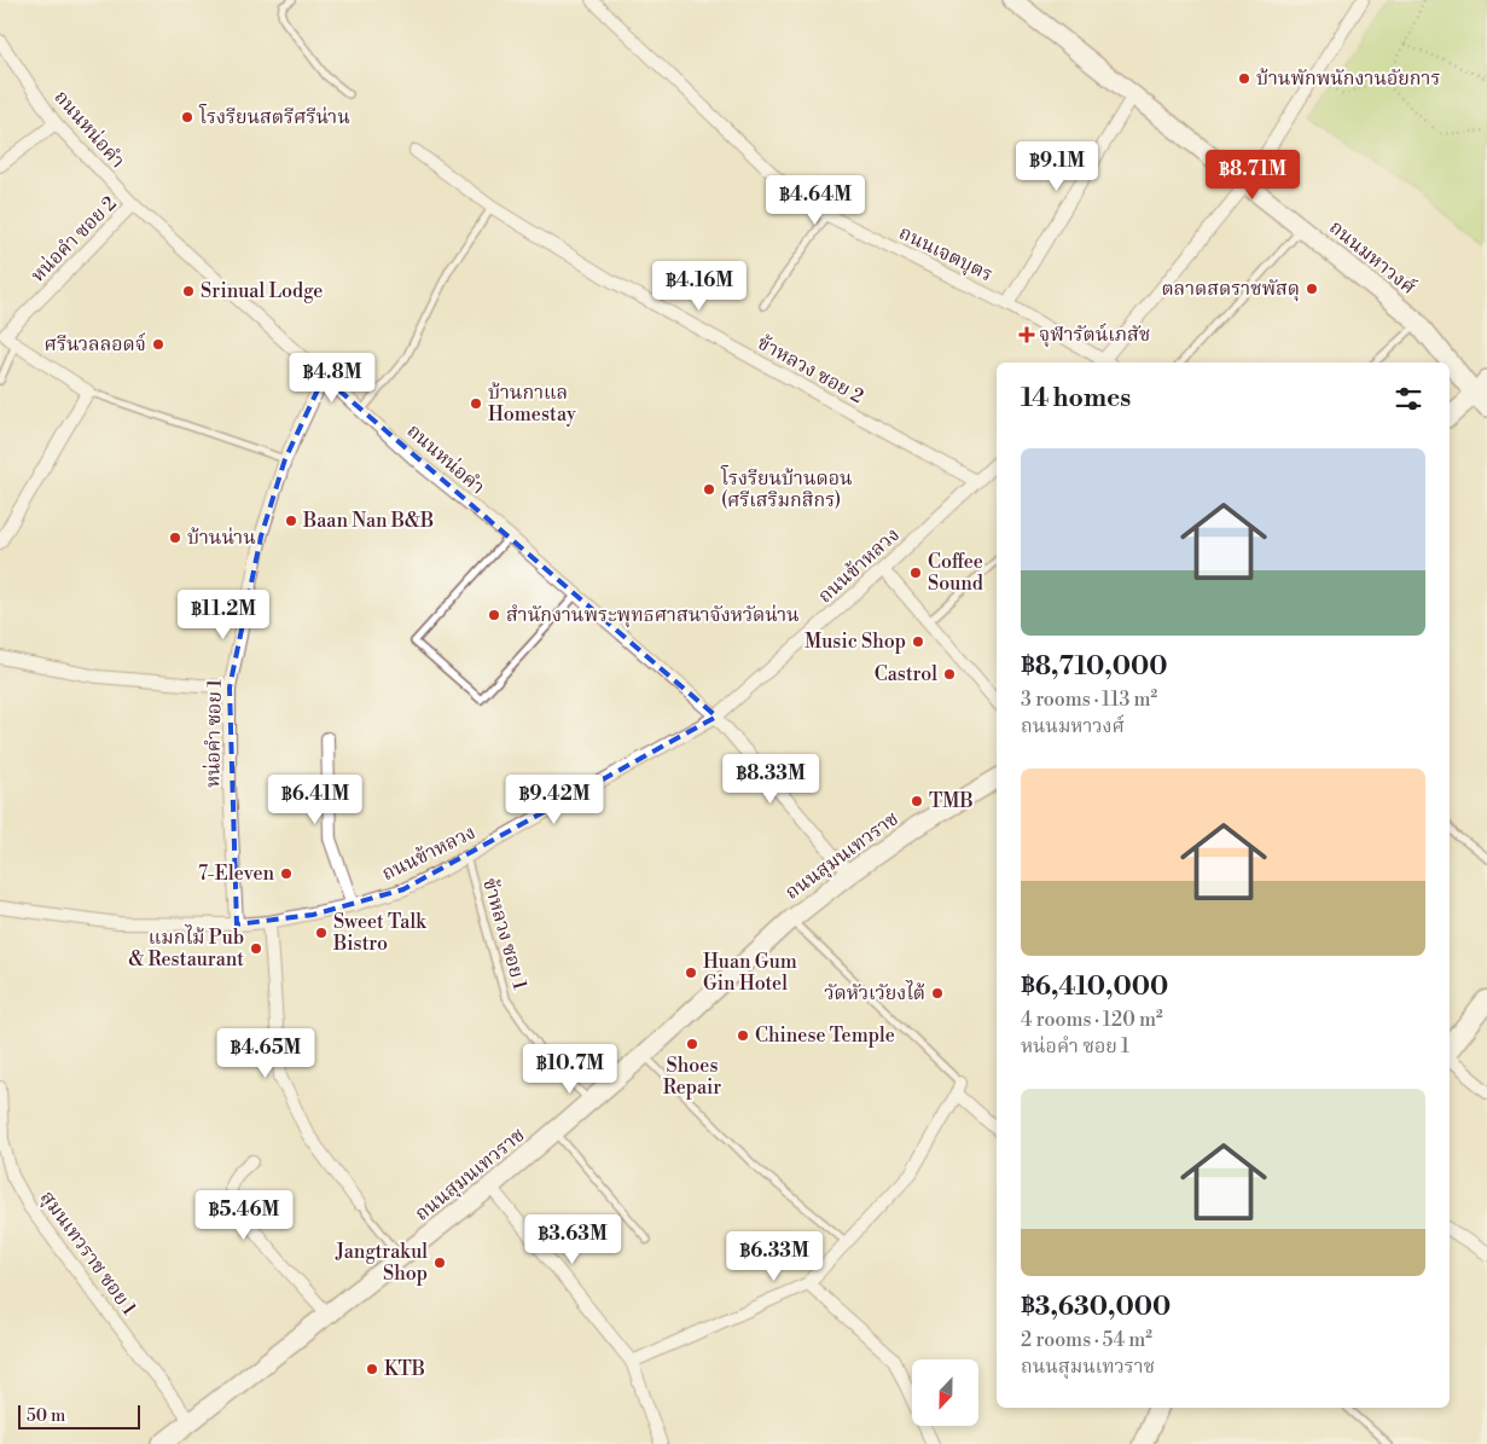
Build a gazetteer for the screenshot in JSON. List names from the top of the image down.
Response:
{
  "streets": {
    "street": [
      "ถนนหน่อคำ",
      "หน่อคำ ซอย 2",
      "ถนนเจตบุตร",
      "ถนนมหาวงศ์",
      "ข้าหลวง ซอย 2",
      "ถนนข้าหลวง",
      "หน่อคำ ซอย 1",
      "ถนนสุมนเทวราช",
      "สุมนเทวราช ซอย 1"
    ],
    "lane": ["ข้าหลวง ซอย 1"]
  },
  "crossings": [
    ["ถนนหน่อคำ", "หน่อคำ ซอย 2"],
    ["ถนนหน่อคำ", "ถนนข้าหลวง"],
    ["ถนนหน่อคำ", "หน่อคำ ซอย 1"],
    ["ถนนหน่อคำ", "ถนนสุมนเทวราช"],
    ["ข้าหลวง ซอย 2", "ถนนข้าหลวง"],
    ["ถนนข้าหลวง", "หน่อคำ ซอย 1"],
    ["ถนนข้าหลวง", "ข้าหลวง ซอย 1"],
    ["ถนนสุมนเทวราช", "ข้าหลวง ซอย 1"],
    ["ถนนสุมนเทวราช", "สุมนเทวราช ซอย 1"]
  ],
  "places": {
    "other": [
      "บ้านพักพนักงานอัยการ",
      "โรงรียนสตรีศรีน่าน",
      "ตลาดสดราชพัสดุ",
      "Srinual Lodge",
      "ศรีนวลลอดจ์",
      "บ้านกาแล Homestay",
      "โรงรียนบ้านดอน (ศรีเสริมกสิกร)",
      "Baan Nan B&B",
      "บ้านน่าน",
      "Coffee Sound",
      "สำนักงานพระพุทธศาสนาจังหวัดน่าน",
      "Music Shop",
      "Castrol",
      "TMB",
      "7-Eleven",
      "Sweet Talk Bistro",
      "แมกไม้ Pub & Restaurant",
      "Huan Gum Gin Hotel",
      "วัดหัวเวัยงไต้",
      "Chinese Temple",
      "Shoes Repair",
      "Jangtrakul Shop",
      "KTB"
    ],
    "health": ["จุฬารัตน์เภสัช"]
  },
  "scale_bar": "50 m",
  "north": "bottom",
  "page": {
    "price": [
      "฿9.1M",
      "฿8.71M",
      "฿4.64M",
      "฿4.16M",
      "฿4.8M",
      "฿11.2M",
      "฿8.33M",
      "฿6.41M",
      "฿9.42M",
      "฿4.65M",
      "฿10.7M",
      "฿5.46M",
      "฿3.63M",
      "฿6.33M"
    ],
    "heading": "14 homes",
    "list": [
      {
        "name": "฿8,710,000",
        "note": "3 rooms · 113 m² · ถนนมหาวงศ์"
      },
      {
        "name": "฿6,410,000",
        "note": "4 rooms · 120 m² · หน่อคำ ซอย 1"
      },
      {
        "name": "฿3,630,000",
        "note": "2 rooms · 54 m² · ถนนสุมนเทวราช"
      }
    ],
    "scale": "50 m"
  }
}
